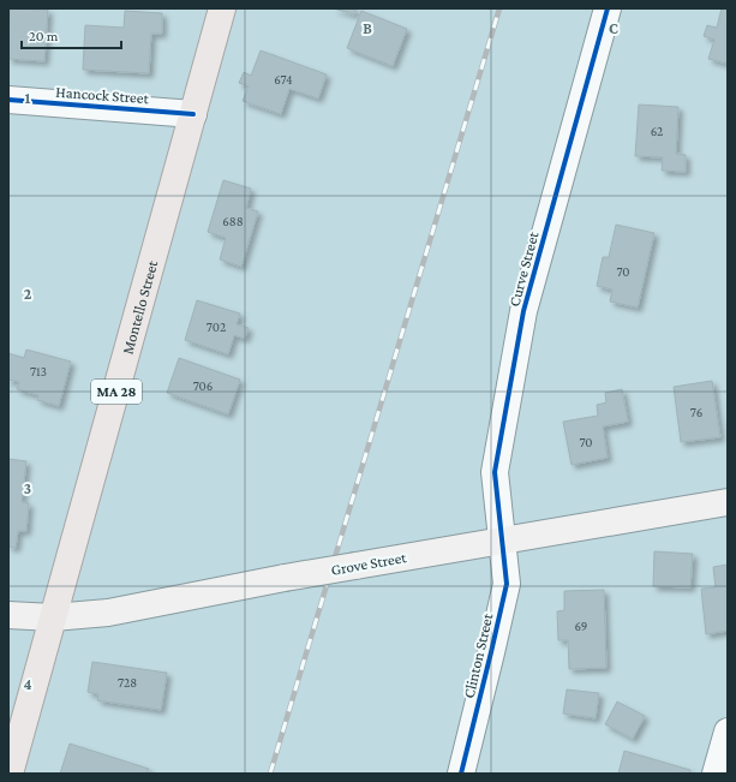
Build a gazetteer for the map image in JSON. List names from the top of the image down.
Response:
{
  "streets": {
    "main road": ["Montello Street", "MA 28", "Grove Street"],
    "street": ["Hancock Street", "Curve Street", "Clinton Street"]
  },
  "crossings": [
    ["Hancock Street", "Montello Street"],
    ["Curve Street", "Grove Street"],
    ["Curve Street", "Clinton Street"],
    ["Montello Street", "Grove Street"],
    ["Grove Street", "Clinton Street"]
  ],
  "house_numbers": [
    "674",
    "62",
    "688",
    "70",
    "702",
    "713",
    "706",
    "76",
    "70",
    "69",
    "728"
  ],
  "scale_bar": "20 m",
  "grid": {
    "columns": ["B", "C"],
    "rows": [
      "1",
      "2",
      "3",
      "4"
    ]
  }
}
